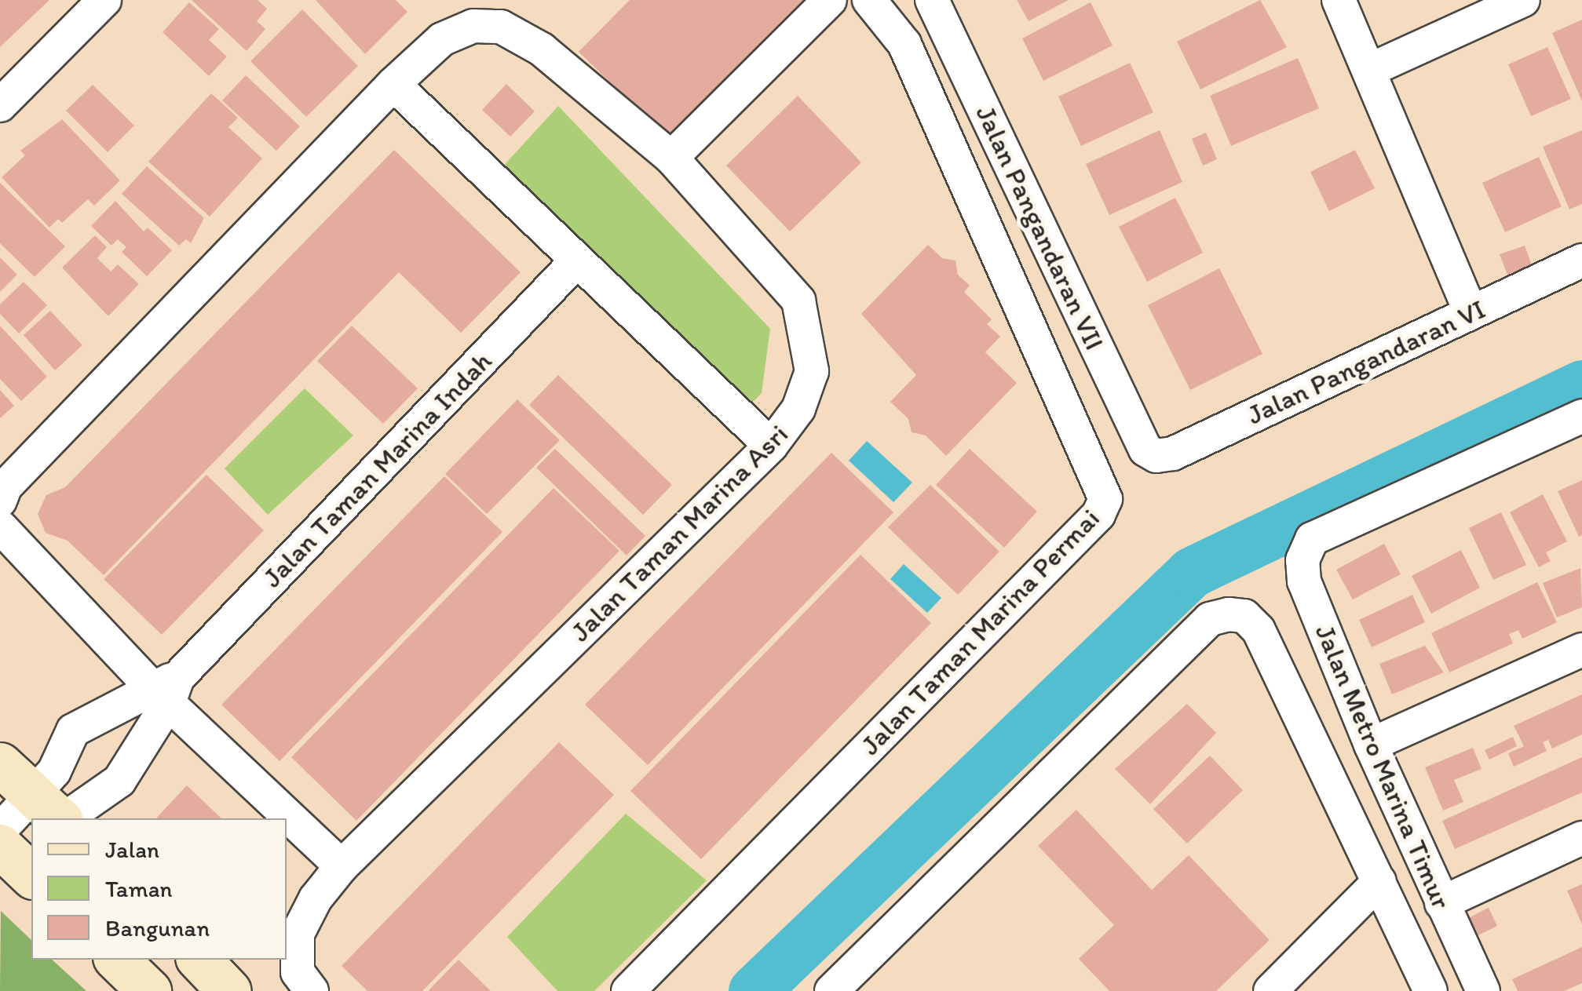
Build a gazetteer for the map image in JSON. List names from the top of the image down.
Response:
{
  "streets": {
    "street": [
      "Jalan Pangandaran VII",
      "Jalan Pangandaran VI",
      "Jalan Taman Marina Indah",
      "Jalan Taman Marina Asri",
      "Jalan Taman Marina Permai",
      "Jalan Metro Marina Timur"
    ]
  },
  "crossings": [
    ["Jalan Pangandaran VII", "Jalan Pangandaran VI"]
  ],
  "legend": ["Jalan", "Taman", "Bangunan"]
}
